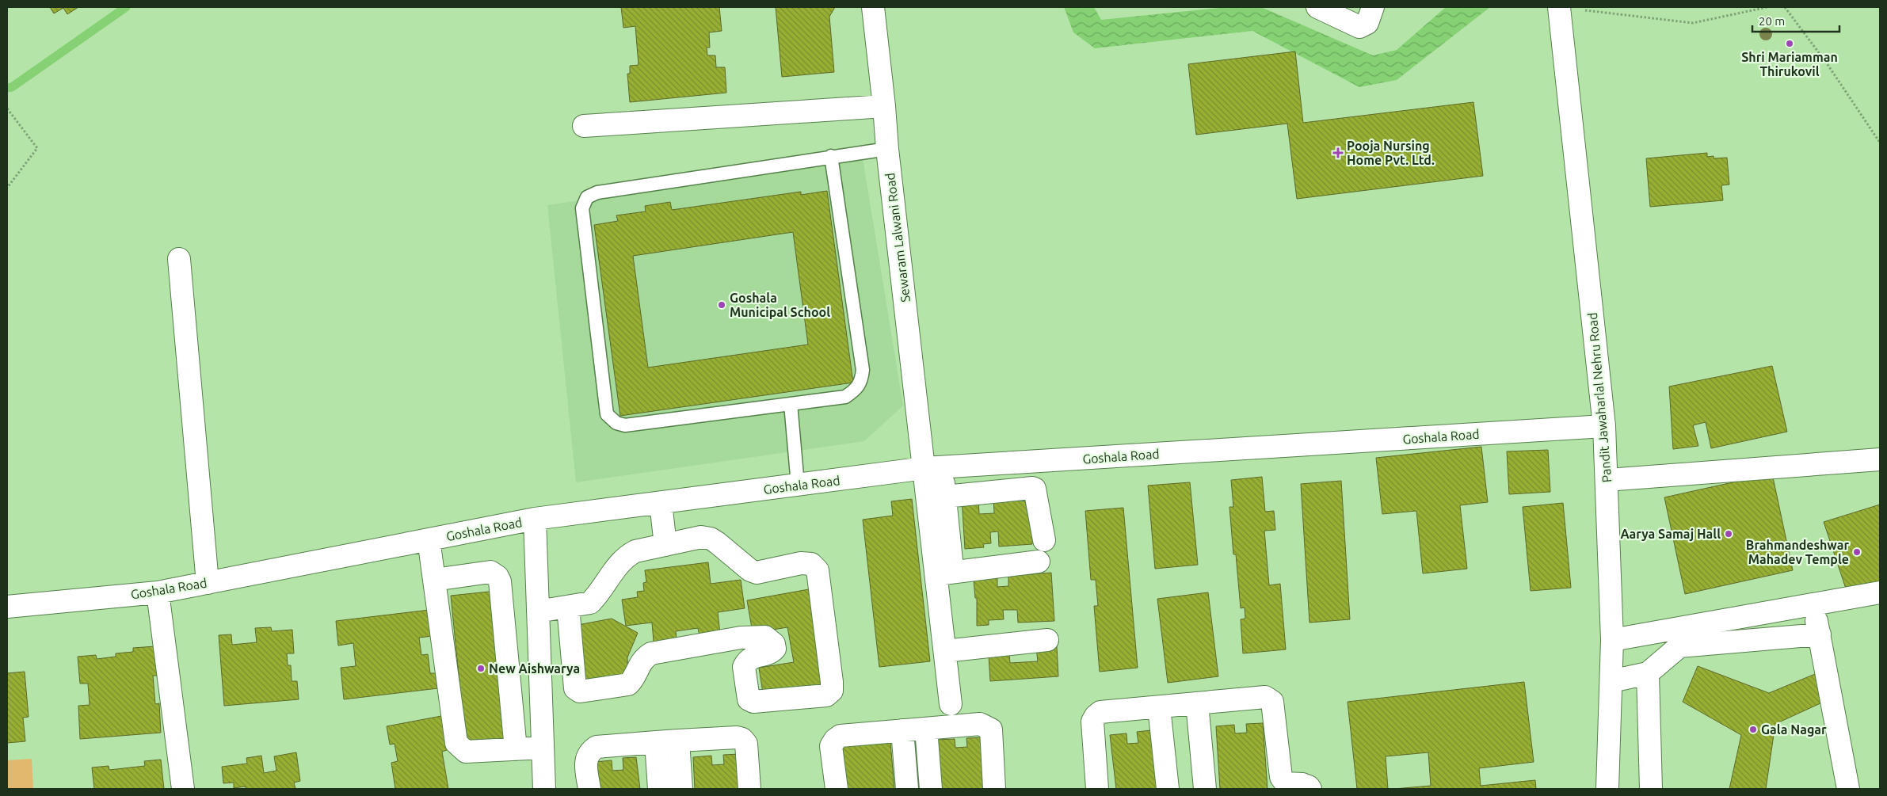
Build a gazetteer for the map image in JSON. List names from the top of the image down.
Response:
{
  "streets": {
    "street": ["Sewaram Lalwani Road", "Pandit Jawaharlal Nehru Road", "Goshala Road"]
  },
  "crossings": [
    ["Sewaram Lalwani Road", "Goshala Road"],
    ["Pandit Jawaharlal Nehru Road", "Goshala Road"]
  ],
  "places": {
    "other": [
      "Shri Mariamman Thirukovil",
      "Goshala Municipal School",
      "Aarya Samaj Hall",
      "Brahmandeshwar Mahadev Temple",
      "New Aishwarya",
      "Gala Nagar"
    ],
    "health": ["Pooja Nursing Home Pvt. Ltd."]
  },
  "scale_bar": "20 m"
}
